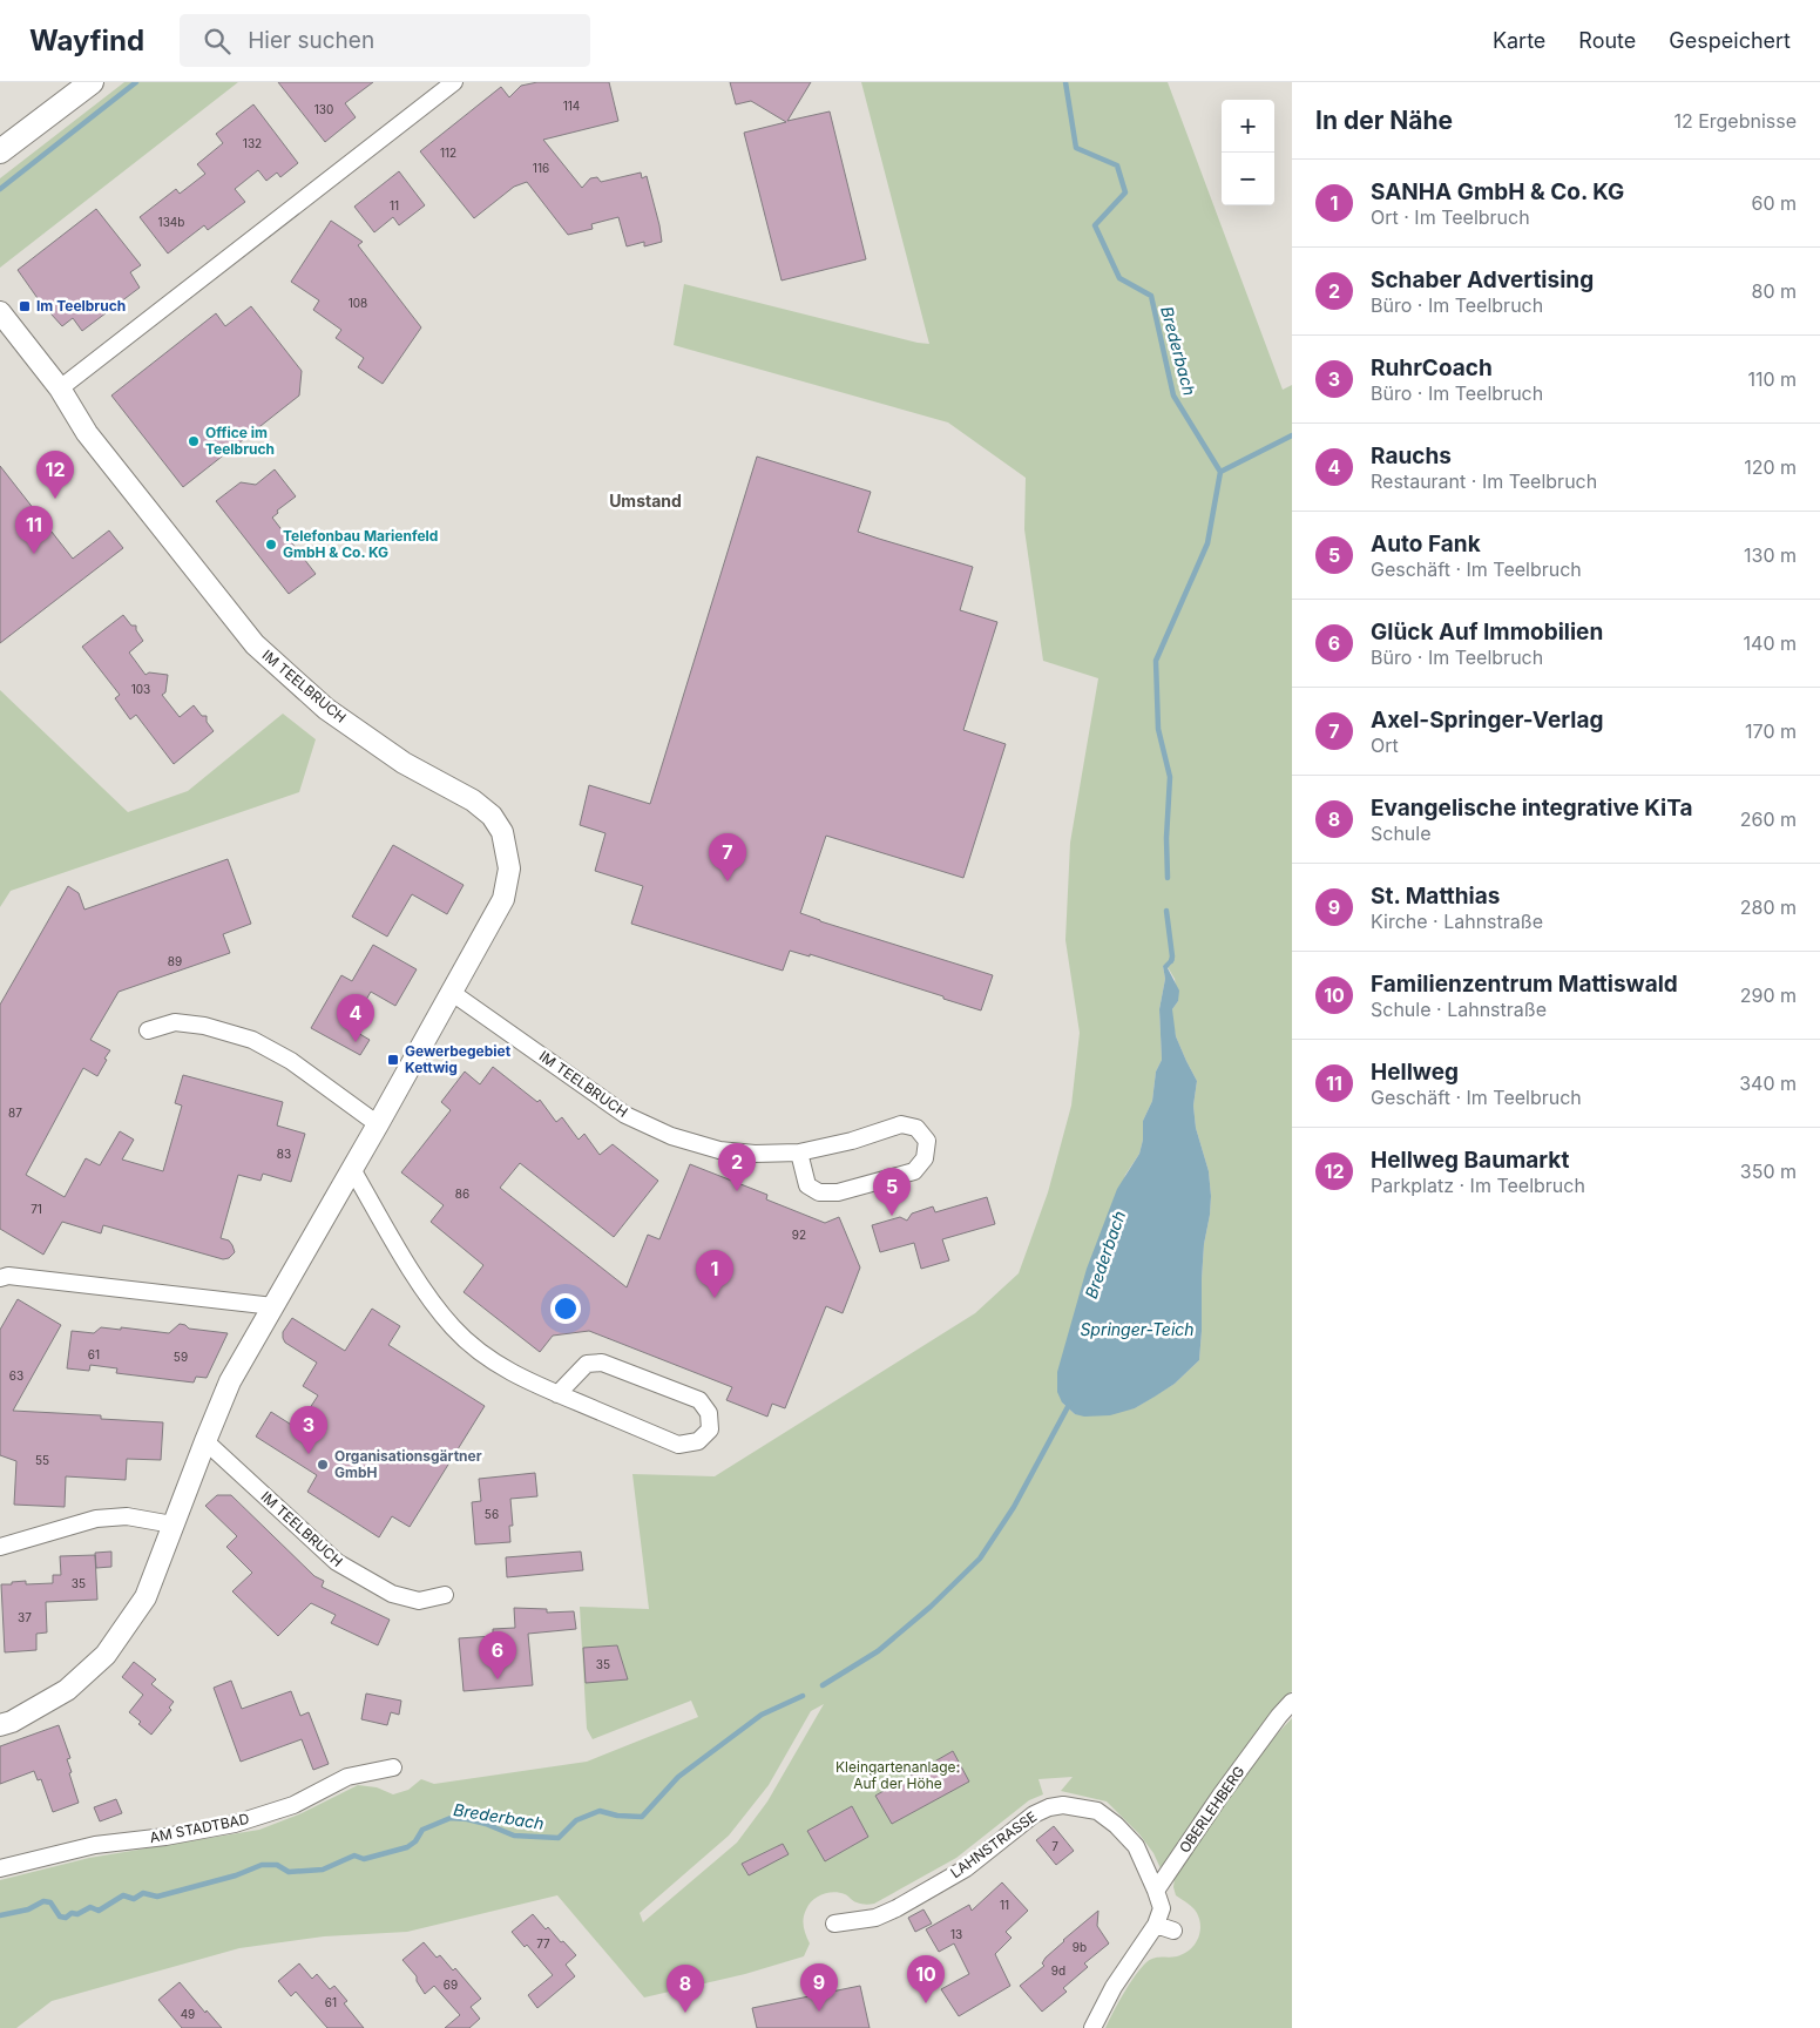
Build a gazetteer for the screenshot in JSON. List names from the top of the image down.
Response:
{
  "streets": {
    "street": [
      "IM TEELBRUCH",
      "OBERLEHBERG",
      "AM STADTBAD",
      "LAHNSTRASSE"
    ]
  },
  "crossings": [
    ["OBERLEHBERG", "LAHNSTRASSE"]
  ],
  "districts": ["Umstand"],
  "water": ["Brederbach", "Springer-Teich"],
  "parks": ["Kleingartenanlage: Auf der Höhe"],
  "places": {
    "transit": ["Im Teelbruch", "Gewerbegebiet Kettwig"],
    "other": ["Office im Teelbruch", "Telefonbau Marienfeld GmbH & Co. KG", "Organisationsgärtner GmbH"]
  },
  "house_numbers": [
    "114",
    "130",
    "132",
    "112",
    "116",
    "11",
    "134b",
    "108",
    "103",
    "89",
    "87",
    "83",
    "86",
    "71",
    "92",
    "61",
    "59",
    "63",
    "55",
    "56",
    "35",
    "37",
    "35",
    "7",
    "11",
    "13",
    "77",
    "9b",
    "9d",
    "69",
    "61",
    "49"
  ],
  "page": {
    "header": "Wayfind",
    "search": "Hier suchen",
    "nav": ["Karte", "Route", "Gespeichert"],
    "heading": ["In der Nähe", "12 Ergebnisse"],
    "map_buttons": ["+", "−"],
    "list": [
      {
        "mark": "1",
        "name": "SANHA GmbH & Co. KG",
        "note": "Ort · Im Teelbruch",
        "value": "60 m"
      },
      {
        "mark": "2",
        "name": "Schaber Advertising",
        "note": "Büro · Im Teelbruch",
        "value": "80 m"
      },
      {
        "mark": "3",
        "name": "RuhrCoach",
        "note": "Büro · Im Teelbruch",
        "value": "110 m"
      },
      {
        "mark": "4",
        "name": "Rauchs",
        "note": "Restaurant · Im Teelbruch",
        "value": "120 m"
      },
      {
        "mark": "5",
        "name": "Auto Fank",
        "note": "Geschäft · Im Teelbruch",
        "value": "130 m"
      },
      {
        "mark": "6",
        "name": "Glück Auf Immobilien",
        "note": "Büro · Im Teelbruch",
        "value": "140 m"
      },
      {
        "mark": "7",
        "name": "Axel-Springer-Verlag",
        "note": "Ort",
        "value": "170 m"
      },
      {
        "mark": "8",
        "name": "Evangelische integrative KiTa",
        "note": "Schule",
        "value": "260 m"
      },
      {
        "mark": "9",
        "name": "St. Matthias",
        "note": "Kirche · Lahnstraße",
        "value": "280 m"
      },
      {
        "mark": "10",
        "name": "Familienzentrum Mattiswald",
        "note": "Schule · Lahnstraße",
        "value": "290 m"
      },
      {
        "mark": "11",
        "name": "Hellweg",
        "note": "Geschäft · Im Teelbruch",
        "value": "340 m"
      },
      {
        "mark": "12",
        "name": "Hellweg Baumarkt",
        "note": "Parkplatz · Im Teelbruch",
        "value": "350 m"
      }
    ],
    "pins": [
      "12",
      "11",
      "7",
      "4",
      "2",
      "5",
      "1",
      "3",
      "6",
      "10",
      "9",
      "8"
    ]
  }
}
